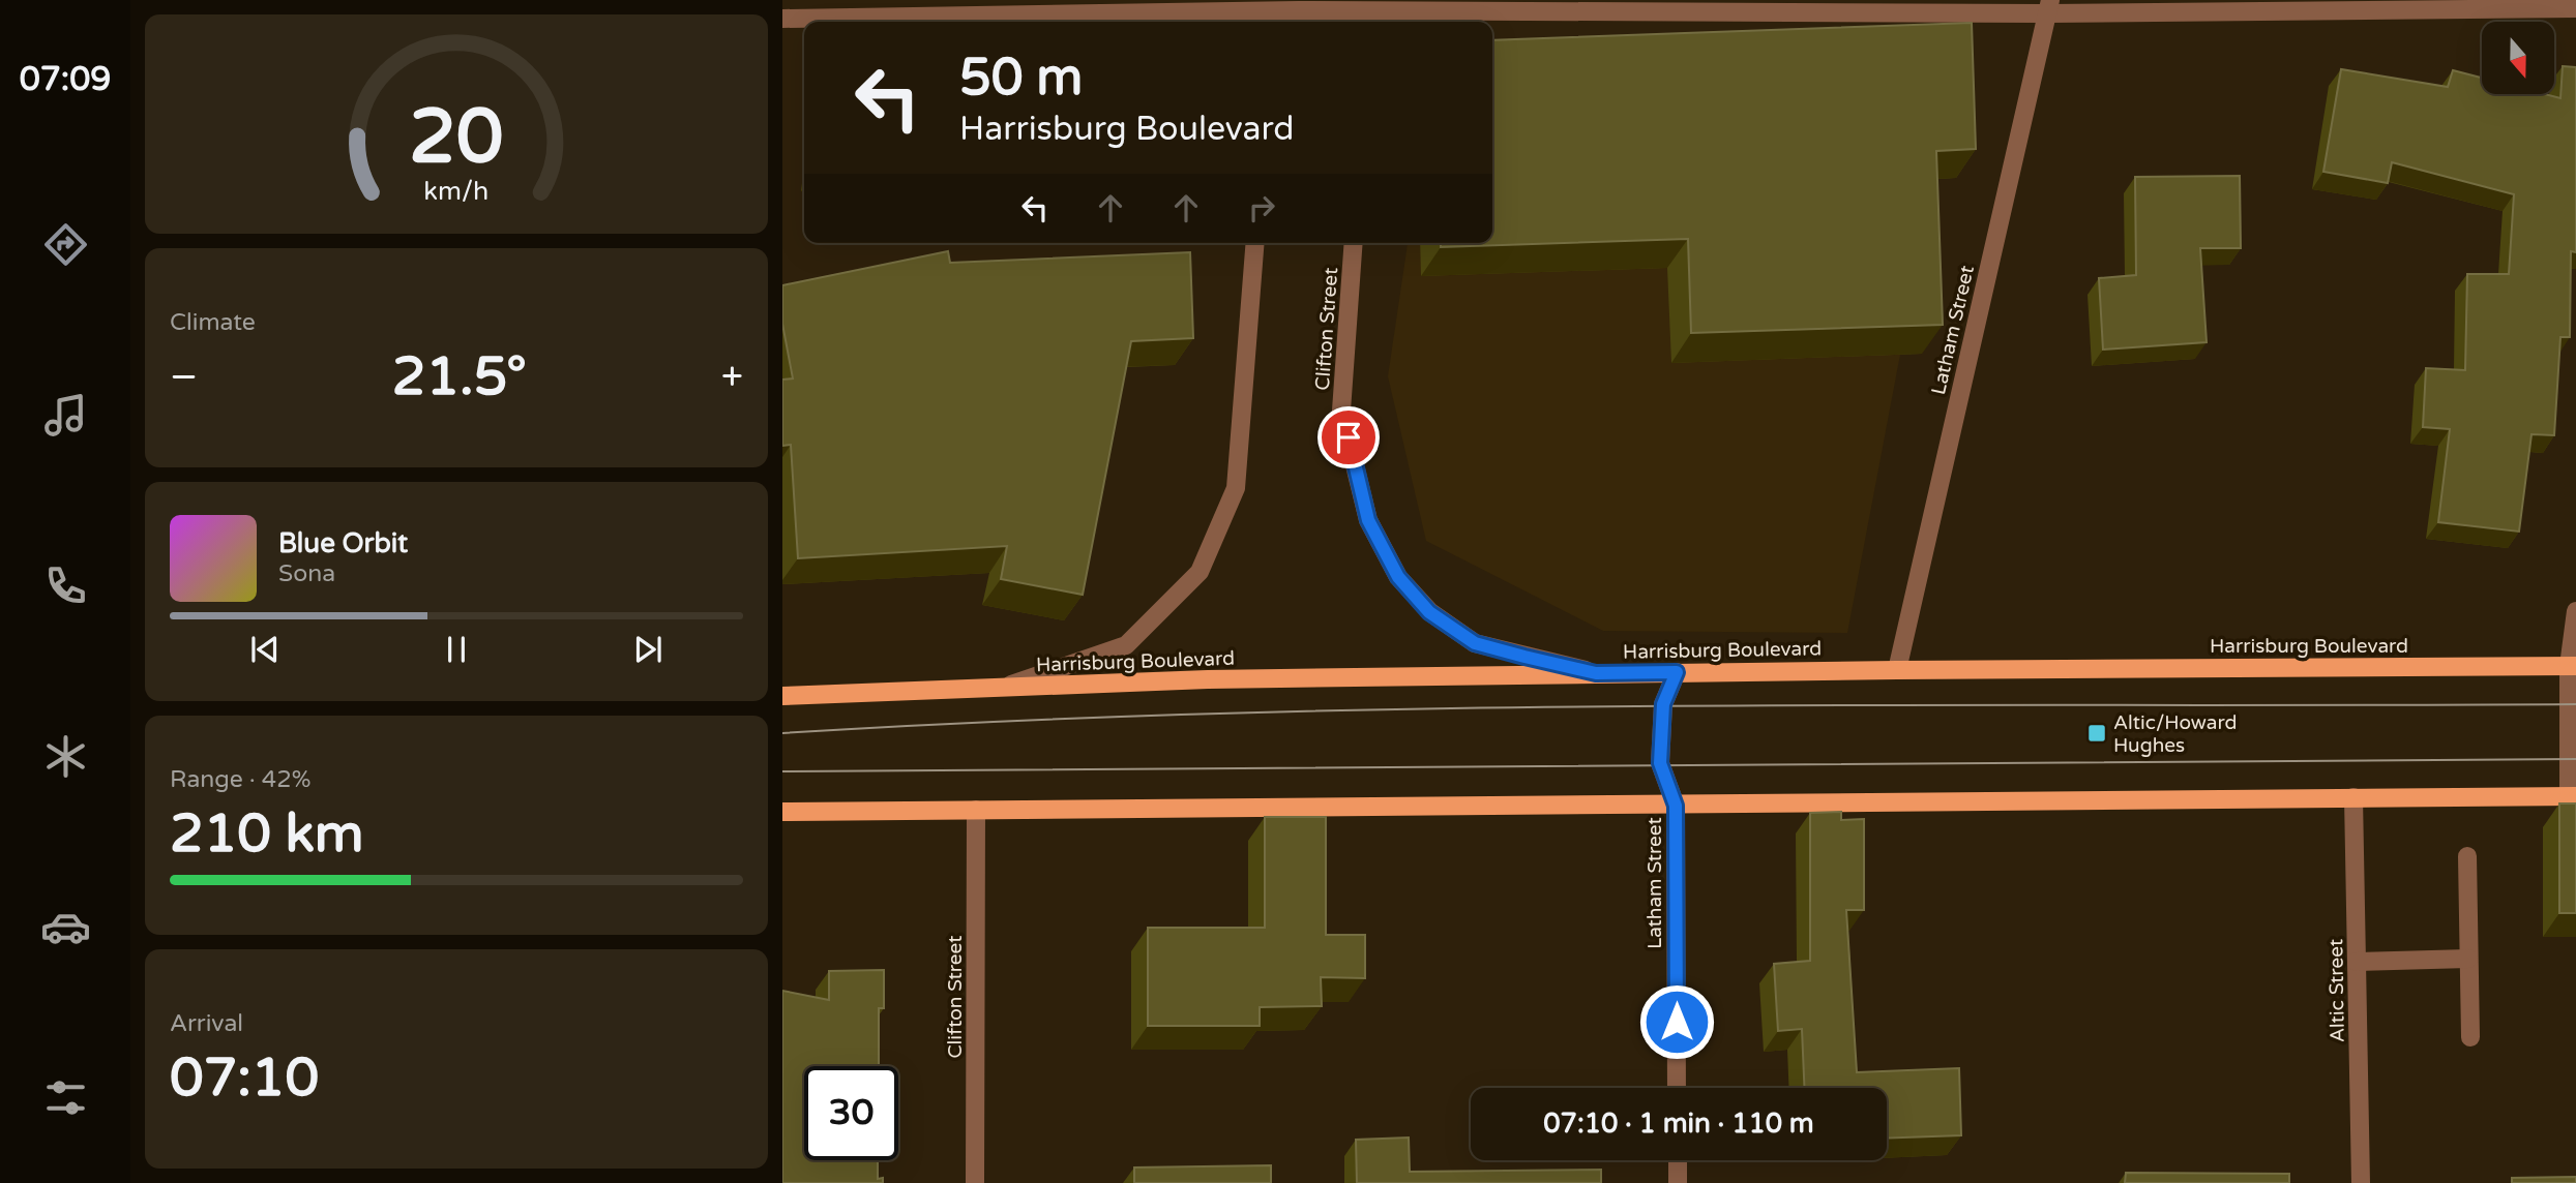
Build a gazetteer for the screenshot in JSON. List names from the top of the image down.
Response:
{
  "streets": {
    "main road": ["Harrisburg Boulevard"],
    "street": ["Clifton Street", "Latham Street", "Altic Street"]
  },
  "crossings": [
    ["Clifton Street", "Harrisburg Boulevard"],
    ["Latham Street", "Harrisburg Boulevard"]
  ],
  "places": {
    "transit": ["Altic/Howard Hughes"]
  },
  "north": "bottom",
  "page": {
    "tabs": "07:09",
    "turn": ["50 m", "Harrisburg Boulevard"],
    "tile": [
      "Climate",
      ["Range · 42%", "210 km"],
      ["Arrival", "07:10"]
    ],
    "heat": ["−", "21.5°", "+"],
    "song": ["Blue Orbit", "Sona"],
    "limit": "30",
    "trip": "07:10 · 1 min · 110 m",
    "gauge": ["20", "km/h"]
  }
}
